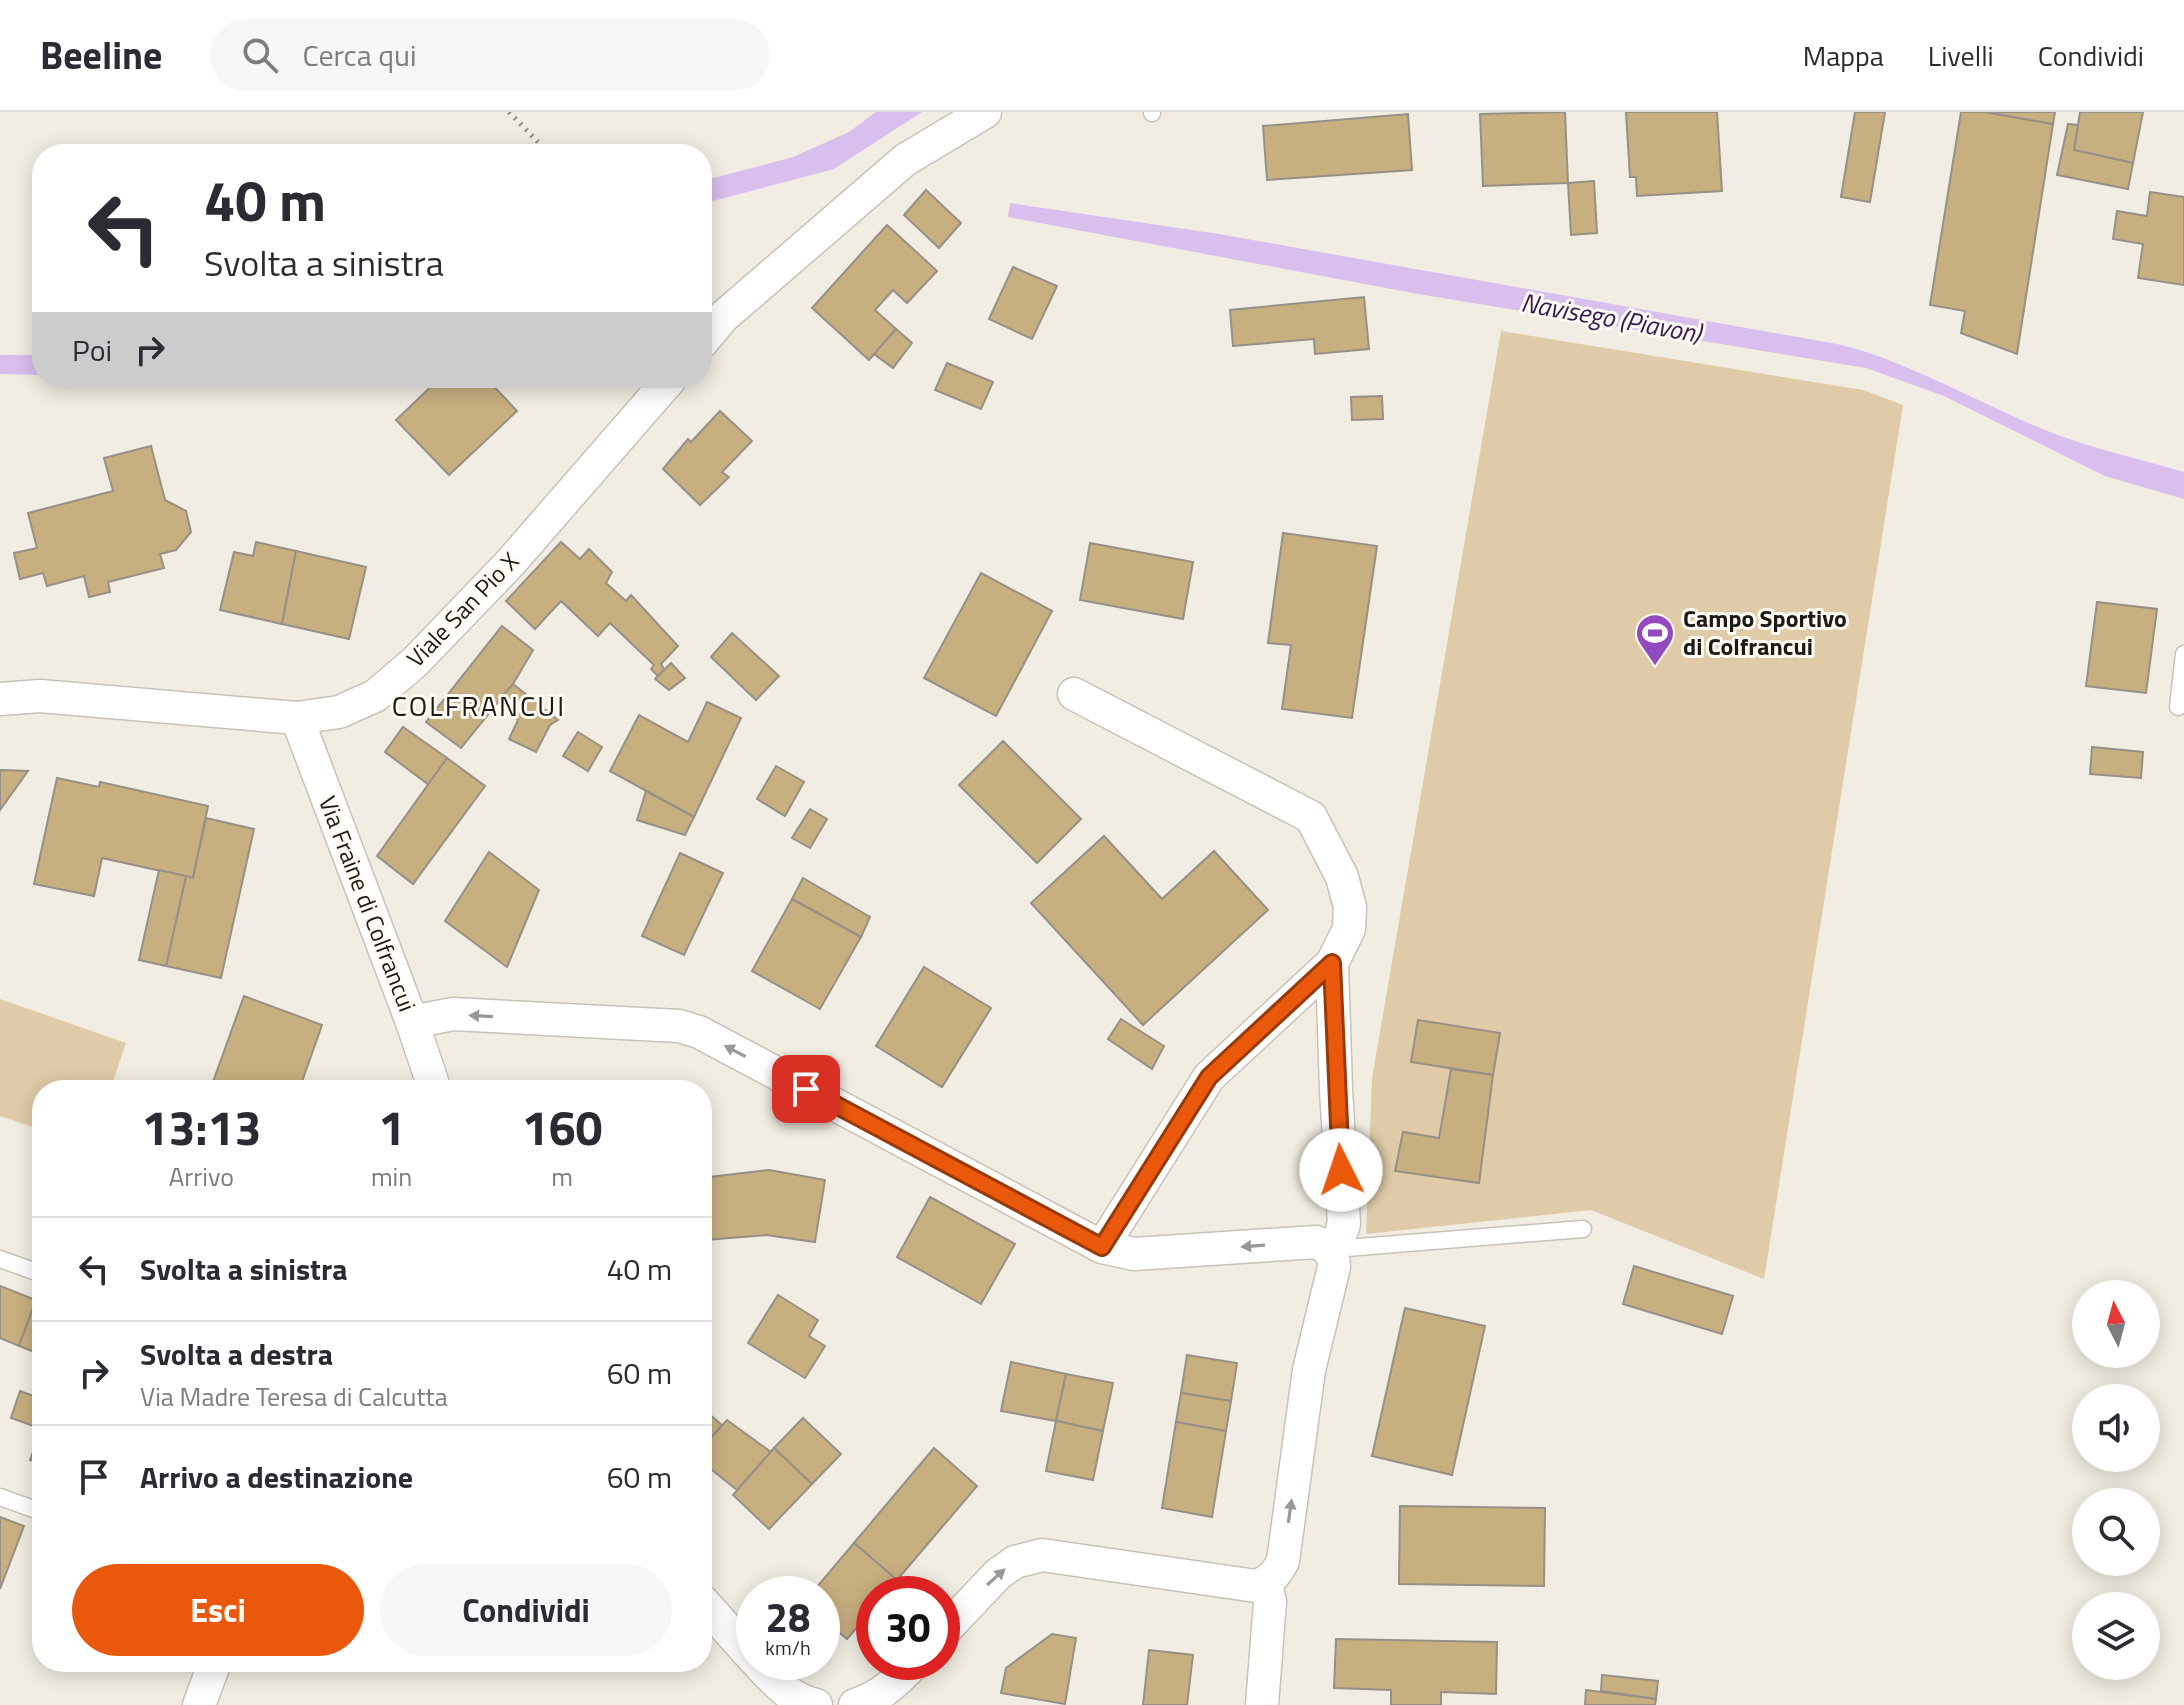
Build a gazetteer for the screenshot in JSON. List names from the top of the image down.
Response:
{
  "streets": {
    "street": ["Viale San Pio X", "Via Fraine di Colfrancui"]
  },
  "crossings": [
    ["Viale San Pio X", "Via Fraine di Colfrancui"]
  ],
  "districts": ["COLFRANCUI"],
  "water": ["Navisego (Piavon)"],
  "places": {
    "sports": ["Campo Sportivo di Colfrancui"]
  },
  "north": "top",
  "page": {
    "header": "Beeline",
    "search": "Cerca qui",
    "nav": ["Mappa", "Livelli", "Condividi"],
    "turn": ["40 m", "Svolta a sinistra"],
    "then": "Poi",
    "eta": [
      "13:13",
      "Arrivo",
      "1",
      "min",
      "160",
      "m"
    ],
    "list": [
      {
        "name": "Svolta a sinistra",
        "value": "40 m"
      },
      {
        "name": "Svolta a destra",
        "note": "Via Madre Teresa di Calcutta",
        "value": "60 m"
      },
      {
        "name": "Arrivo a destinazione",
        "value": "60 m"
      }
    ],
    "buttons": ["Esci", "Condividi"],
    "speed": "28 km/h",
    "limit": "30"
  }
}
